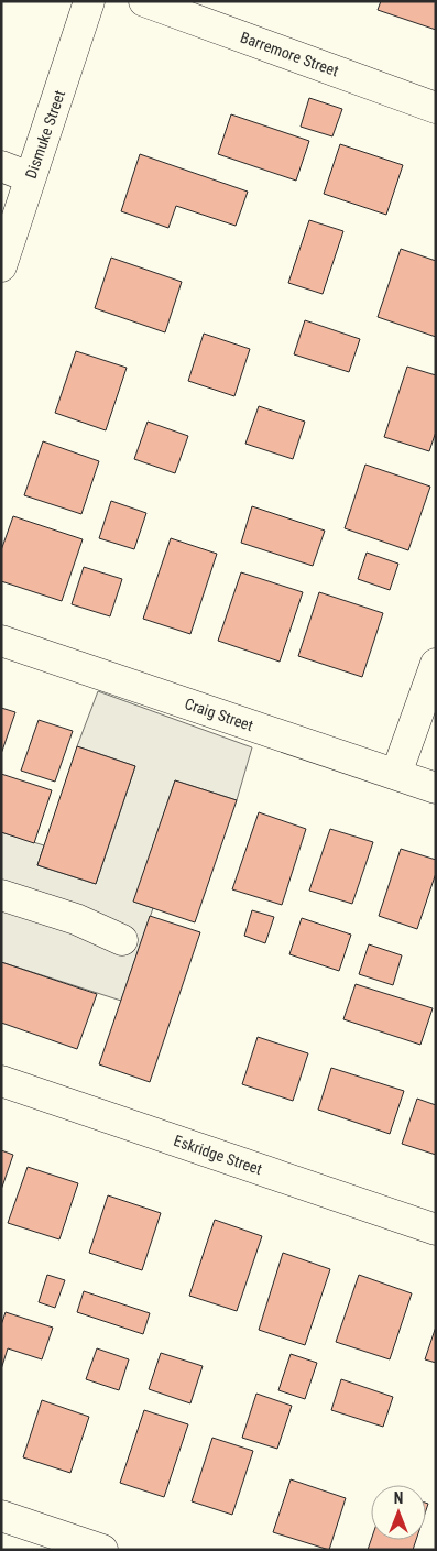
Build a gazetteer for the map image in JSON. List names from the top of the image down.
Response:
{
  "streets": {
    "street": [
      "Barremore Street",
      "Dismuke Street",
      "Craig Street",
      "Eskridge Street"
    ]
  },
  "north": "top"
}
